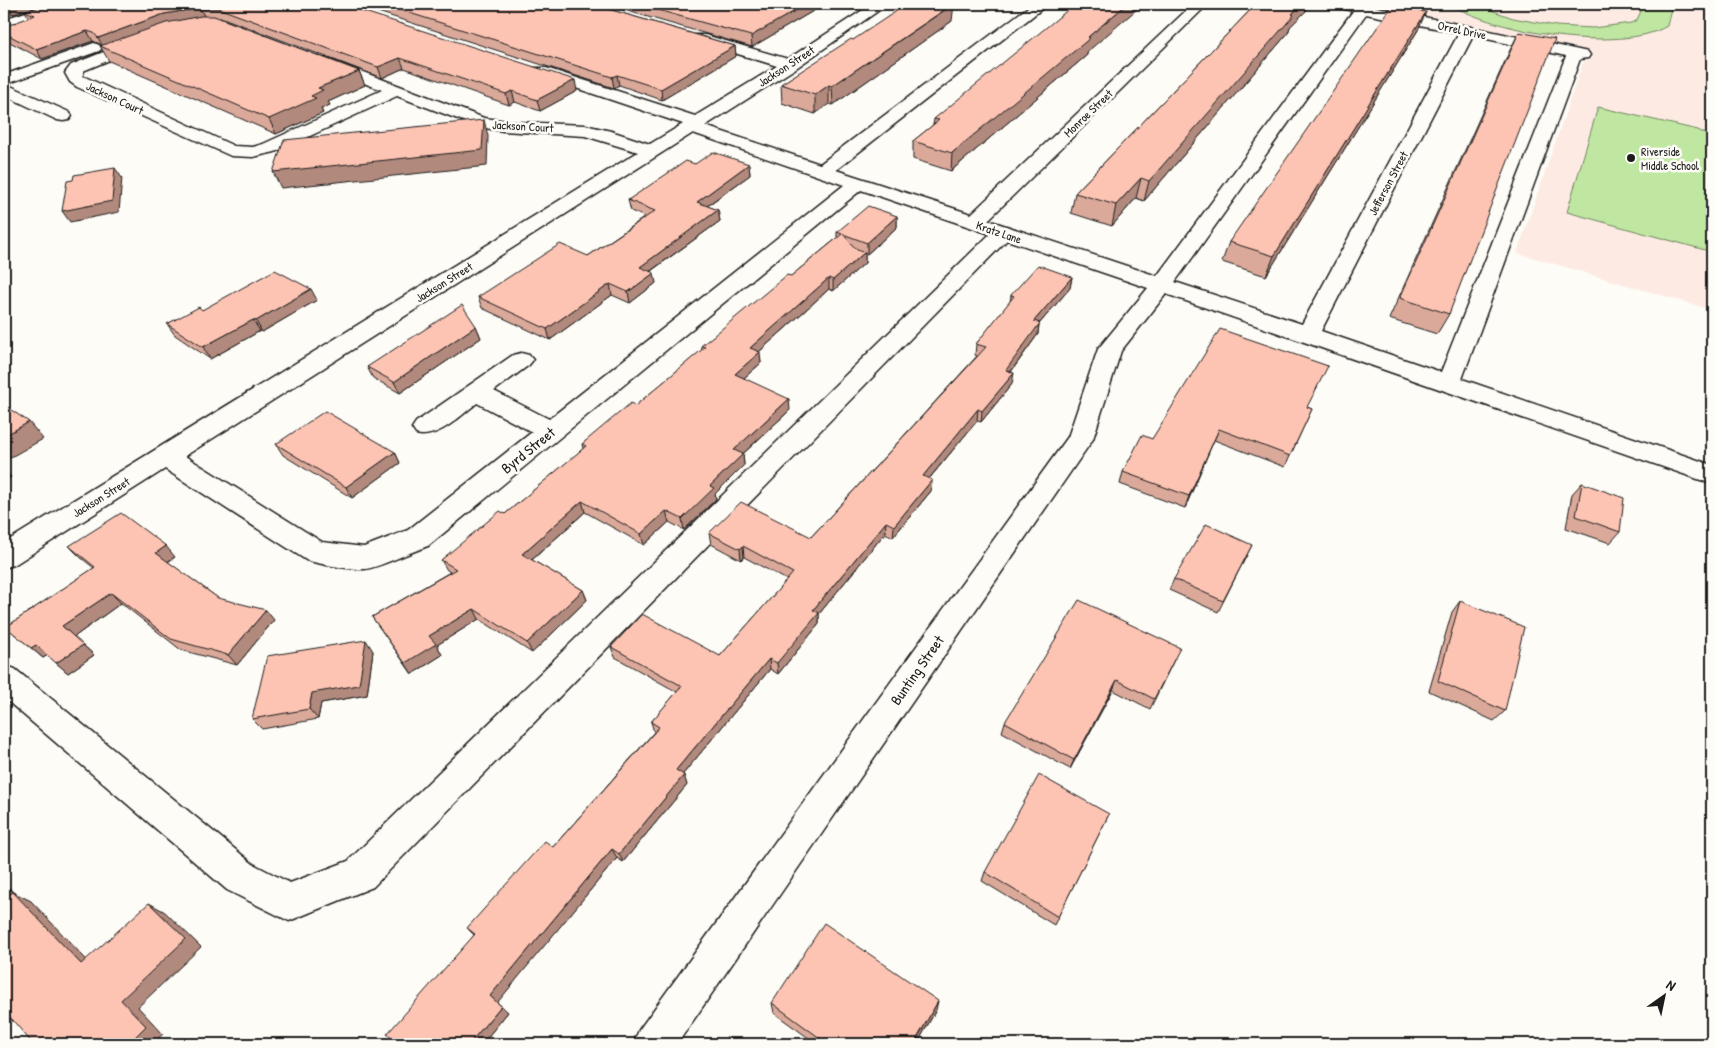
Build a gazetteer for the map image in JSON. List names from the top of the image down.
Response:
{
  "streets": {
    "street": [
      "Orrel Drive",
      "Jackson Street",
      "Jackson Court",
      "Monroe Street",
      "Jefferson Street",
      "Kratz Lane",
      "Byrd Street",
      "Bunting Street"
    ]
  },
  "crossings": [
    ["Orrel Drive", "Jefferson Street"],
    ["Orrel Drive", "Kratz Lane"],
    ["Orrel Drive", "Bunting Street"],
    ["Jackson Street", "Jackson Court"],
    ["Jackson Street", "Kratz Lane"],
    ["Jackson Street", "Byrd Street"],
    ["Monroe Street", "Kratz Lane"],
    ["Jefferson Street", "Kratz Lane"],
    ["Kratz Lane", "Byrd Street"],
    ["Kratz Lane", "Bunting Street"]
  ],
  "places": ["Riverside Middle School"],
  "north": "top right"
}
